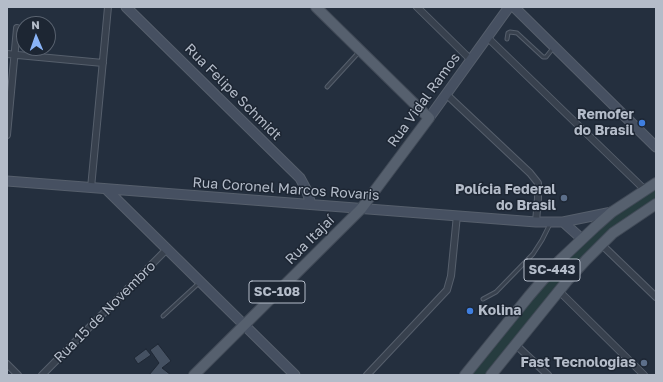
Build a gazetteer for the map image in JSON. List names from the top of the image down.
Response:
{
  "streets": {
    "main road": [
      "Rua Vidal Ramos",
      "Rua Itajaí",
      "SC-443",
      "SC-108"
    ],
    "street": ["Rua Felipe Schmidt", "Rua Coronel Marcos Rovaris", "Rua 15 de Novembro"]
  },
  "crossings": [
    ["Rua Felipe Schmidt", "Rua Coronel Marcos Rovaris"],
    ["Rua Vidal Ramos", "Rua Coronel Marcos Rovaris"],
    ["Rua Vidal Ramos", "Rua Itajaí"],
    ["Rua Coronel Marcos Rovaris", "Rua Itajaí"],
    ["Rua Coronel Marcos Rovaris", "SC-443"]
  ],
  "places": [
    "Remofer do Brasil",
    "Polícia Federal do Brasil",
    "Kolina",
    "Fast Tecnologias"
  ],
  "north": "top"
}
